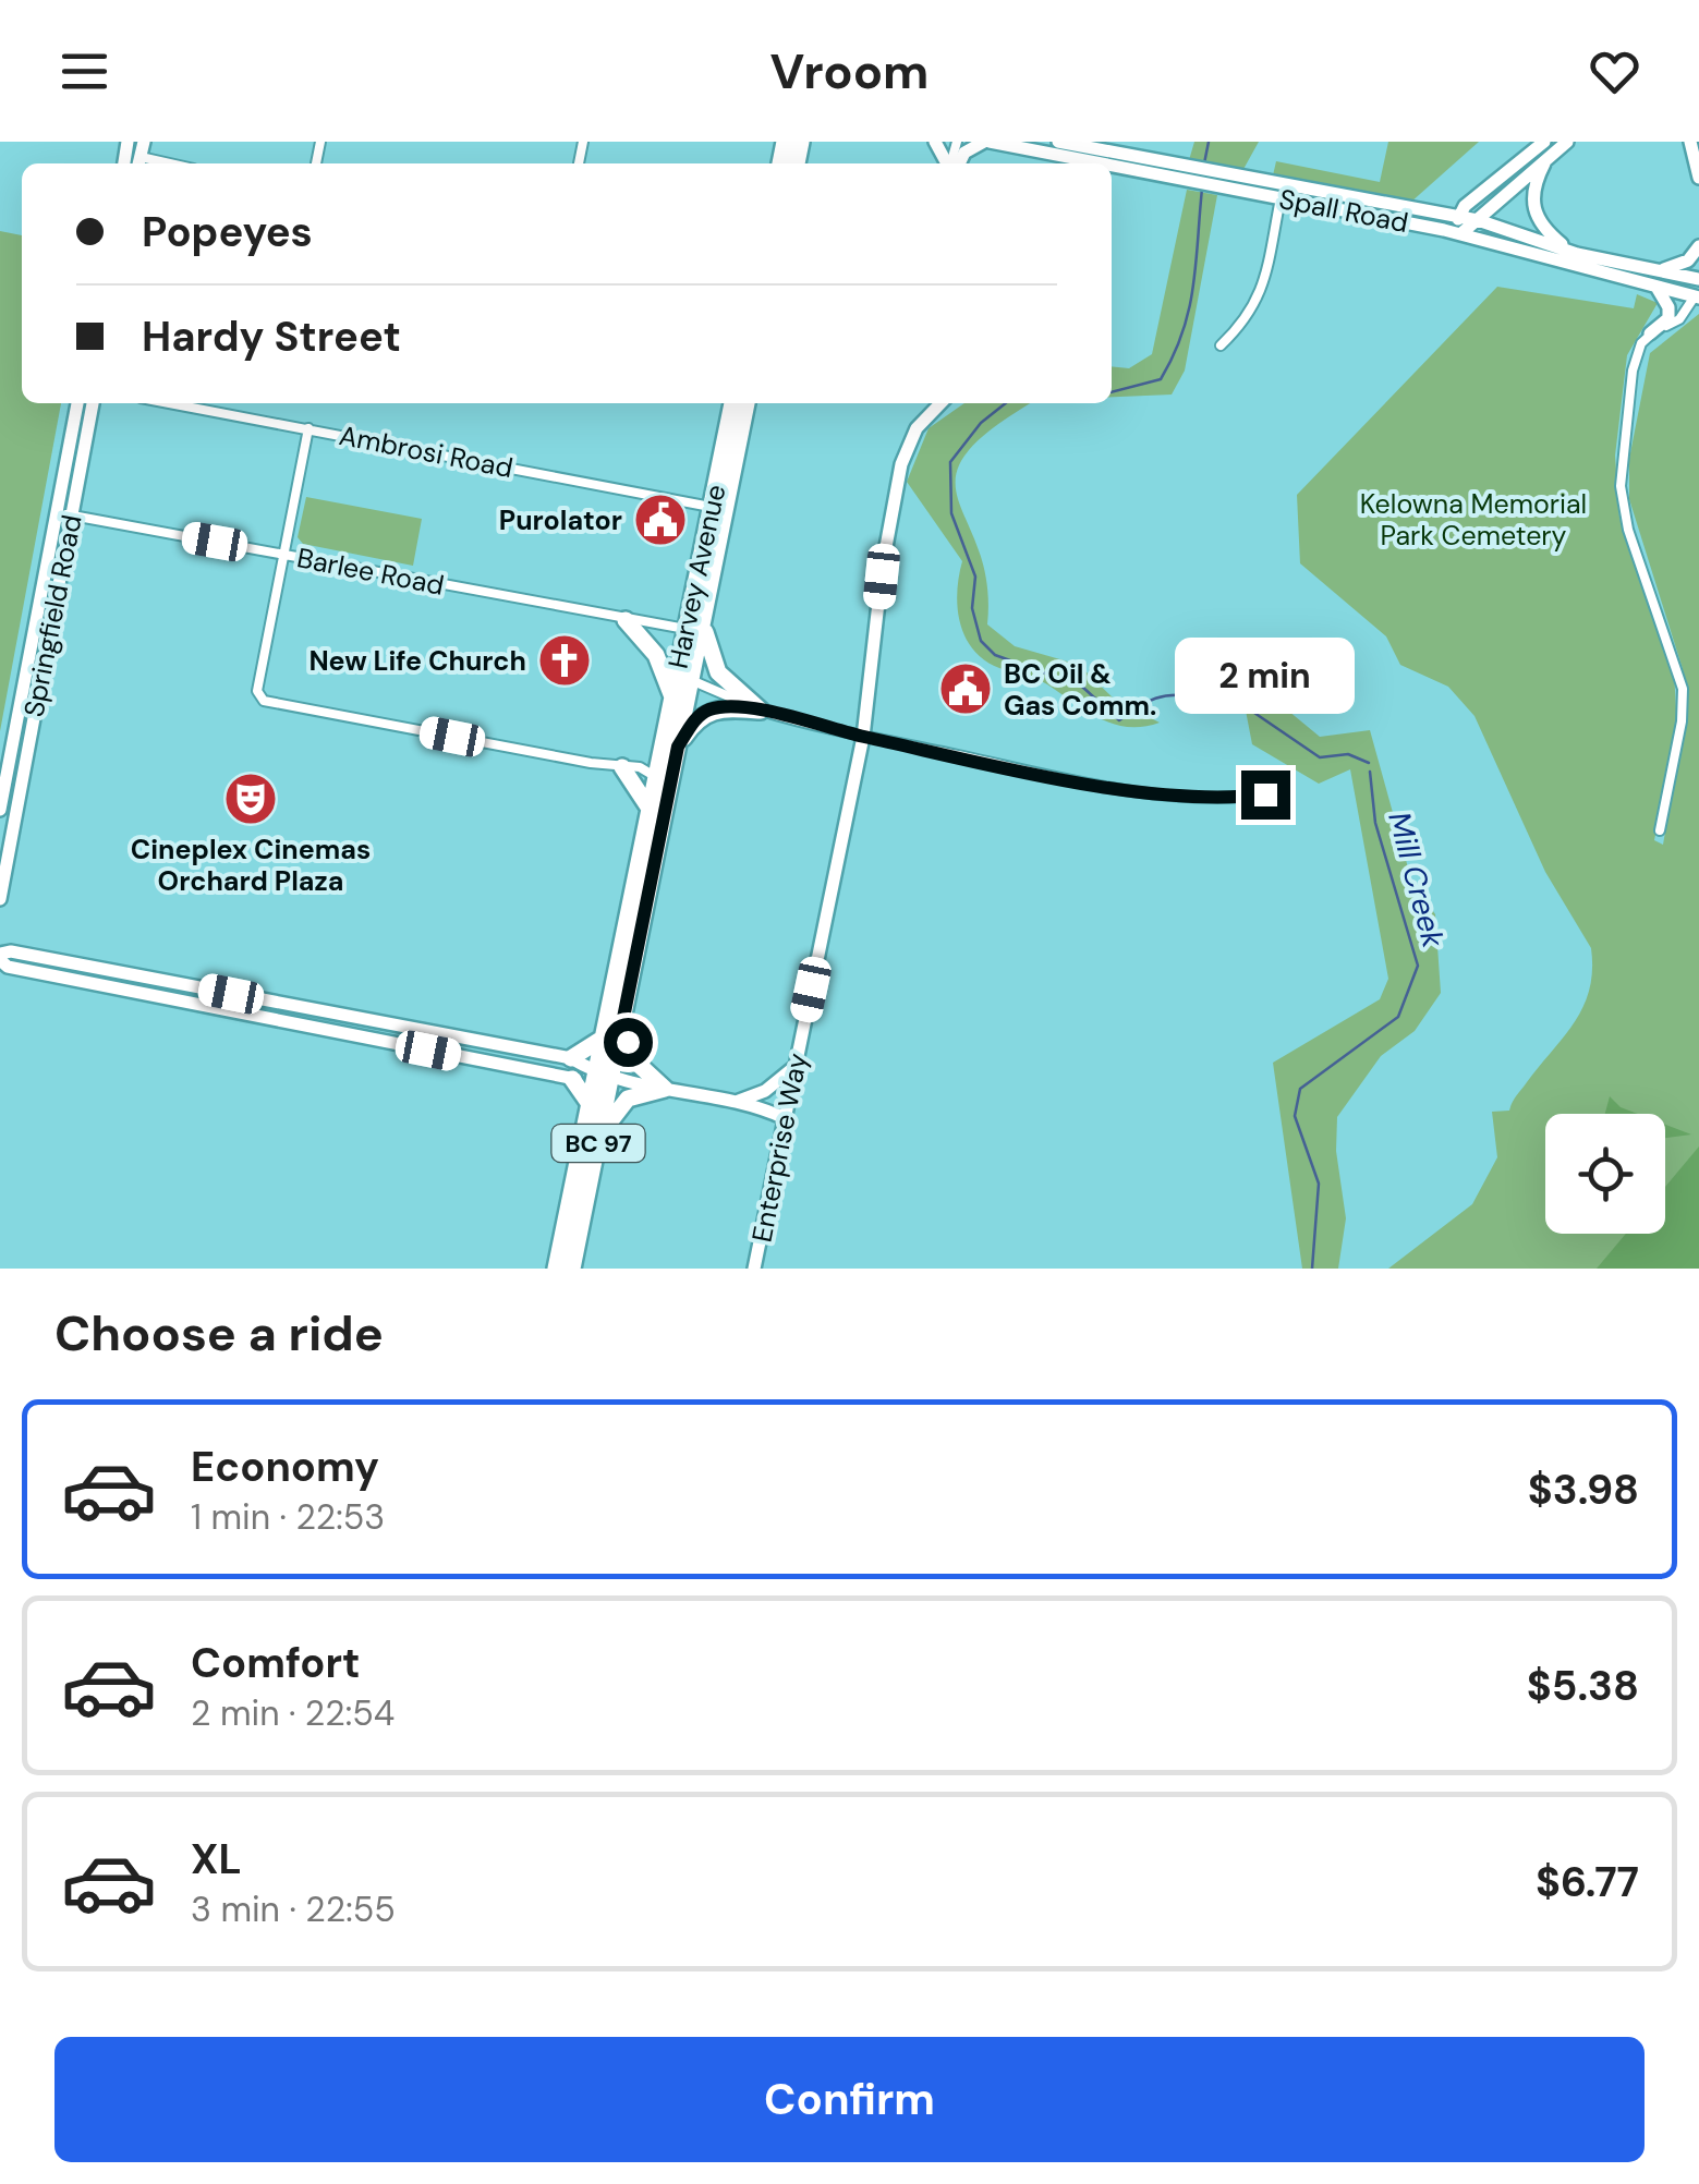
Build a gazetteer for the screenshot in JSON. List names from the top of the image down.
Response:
{
  "streets": {
    "highway": ["Harvey Avenue", "BC 97"],
    "main road": ["Spall Road", "Springfield Road", "Enterprise Way"],
    "street": ["Ambrosi Road", "Barlee Road"]
  },
  "crossings": [
    ["Ambrosi Road", "Harvey Avenue"],
    ["Barlee Road", "Harvey Avenue"],
    ["Barlee Road", "Springfield Road"]
  ],
  "water": ["Mill Creek"],
  "parks": ["Kelowna Memorial Park Cemetery"],
  "places": {
    "public building": ["Purolator", "BC Oil & Gas Comm."],
    "church": ["New Life Church"],
    "theatre": ["Cineplex Cinemas Orchard Plaza"]
  },
  "page": {
    "header": "Vroom",
    "banner": ["Popeyes", "Hardy Street"],
    "bubble": "2 min",
    "heading": "Choose a ride",
    "list": [
      {
        "name": "Economy",
        "note": "1 min · 22:53",
        "value": "$3.98"
      },
      {
        "name": "Comfort",
        "note": "2 min · 22:54",
        "value": "$5.38"
      },
      {
        "name": "XL",
        "note": "3 min · 22:55",
        "value": "$6.77"
      }
    ],
    "buttons": "Confirm"
  }
}
